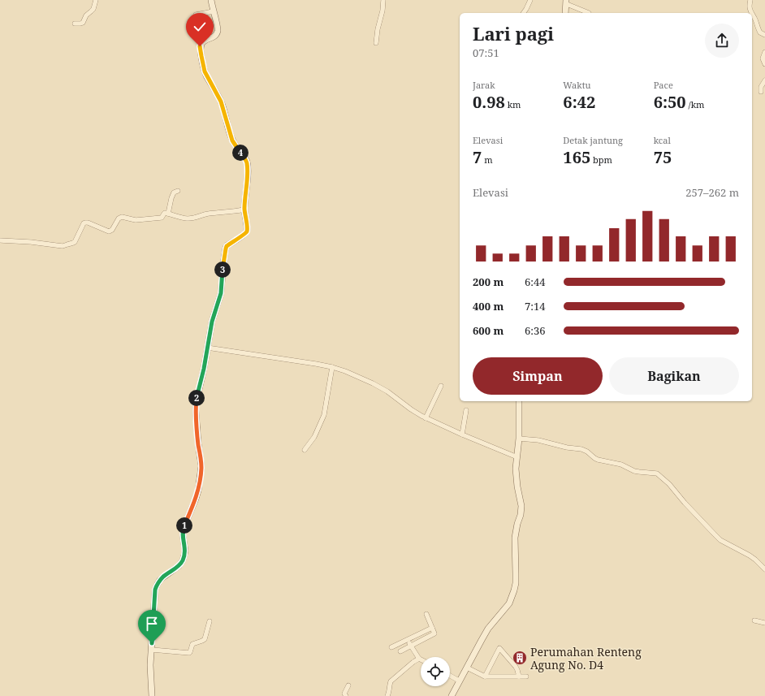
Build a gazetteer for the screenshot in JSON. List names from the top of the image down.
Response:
{
  "places": {
    "building": ["Perumahan Renteng Agung No. D4"]
  },
  "page": {
    "heading": ["Lari pagi", "07:51"],
    "stats": [
      ["Jarak", "0.98 km"],
      ["Waktu", "6:42"],
      ["Pace", "6:50 /km"],
      ["Elevasi", "7 m"],
      ["Detak jantung", "165 bpm"],
      ["kcal", "75"]
    ],
    "pins": [
      "4",
      "3",
      "2",
      "1"
    ],
    "chart": ["Elevasi", "257–262 m"],
    "list": [
      {
        "name": "200 m",
        "note": "6:44"
      },
      {
        "name": "400 m",
        "note": "7:14"
      },
      {
        "name": "600 m",
        "note": "6:36"
      }
    ],
    "buttons": ["Simpan", "Bagikan"]
  }
}
